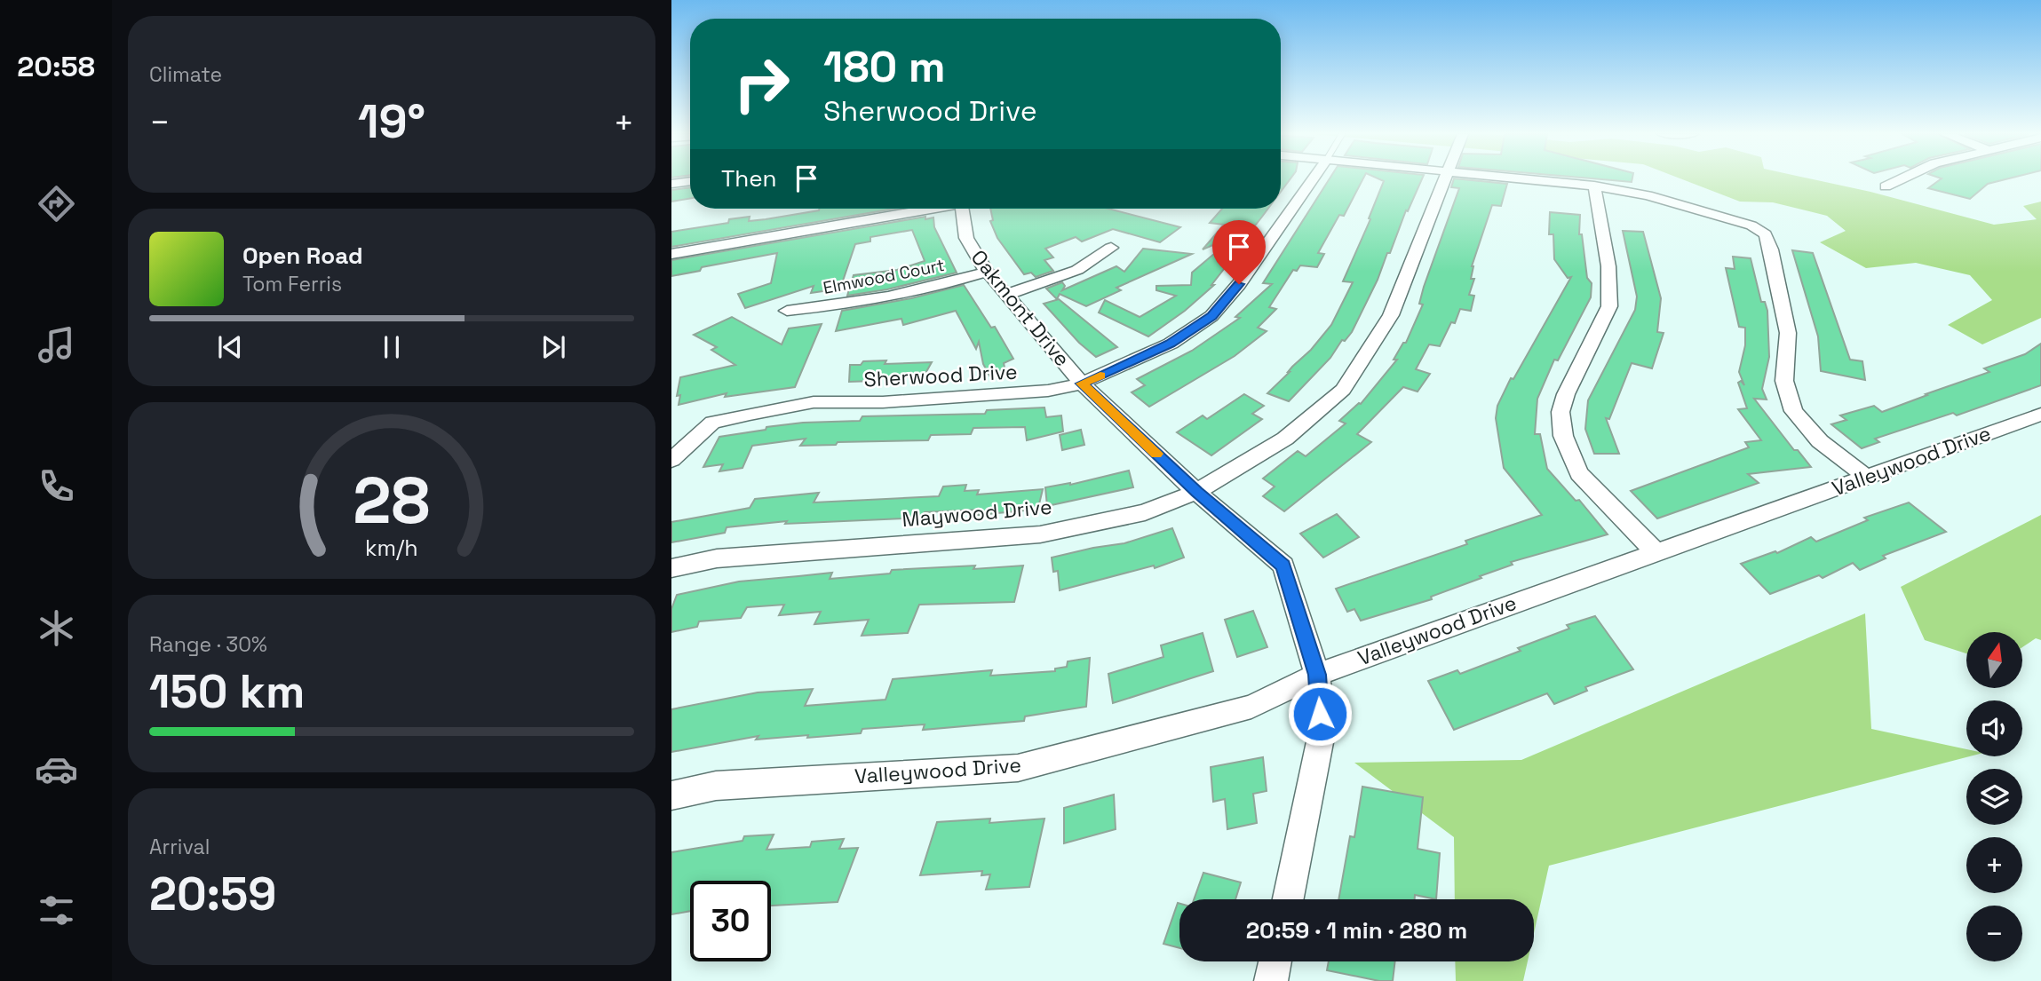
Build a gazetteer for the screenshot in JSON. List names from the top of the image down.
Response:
{
  "streets": {
    "street": [
      "Elmwood Court",
      "Oakmont Drive",
      "Sherwood Drive",
      "Valleywood Drive",
      "Maywood Drive"
    ]
  },
  "crossings": [
    ["Elmwood Court", "Oakmont Drive"],
    ["Oakmont Drive", "Sherwood Drive"],
    ["Oakmont Drive", "Valleywood Drive"],
    ["Oakmont Drive", "Maywood Drive"]
  ],
  "north": "top",
  "page": {
    "tabs": "20:58",
    "tile": [
      "Climate",
      ["Range · 30%", "150 km"],
      ["Arrival", "20:59"]
    ],
    "turn": ["180 m", "Sherwood Drive"],
    "heat": ["−", "19°", "+"],
    "then": "Then",
    "song": ["Open Road", "Tom Ferris"],
    "map_buttons": ["+", "−"],
    "limit": "30",
    "trip": "20:59 · 1 min · 280 m",
    "gauge": ["28", "km/h"]
  }
}
